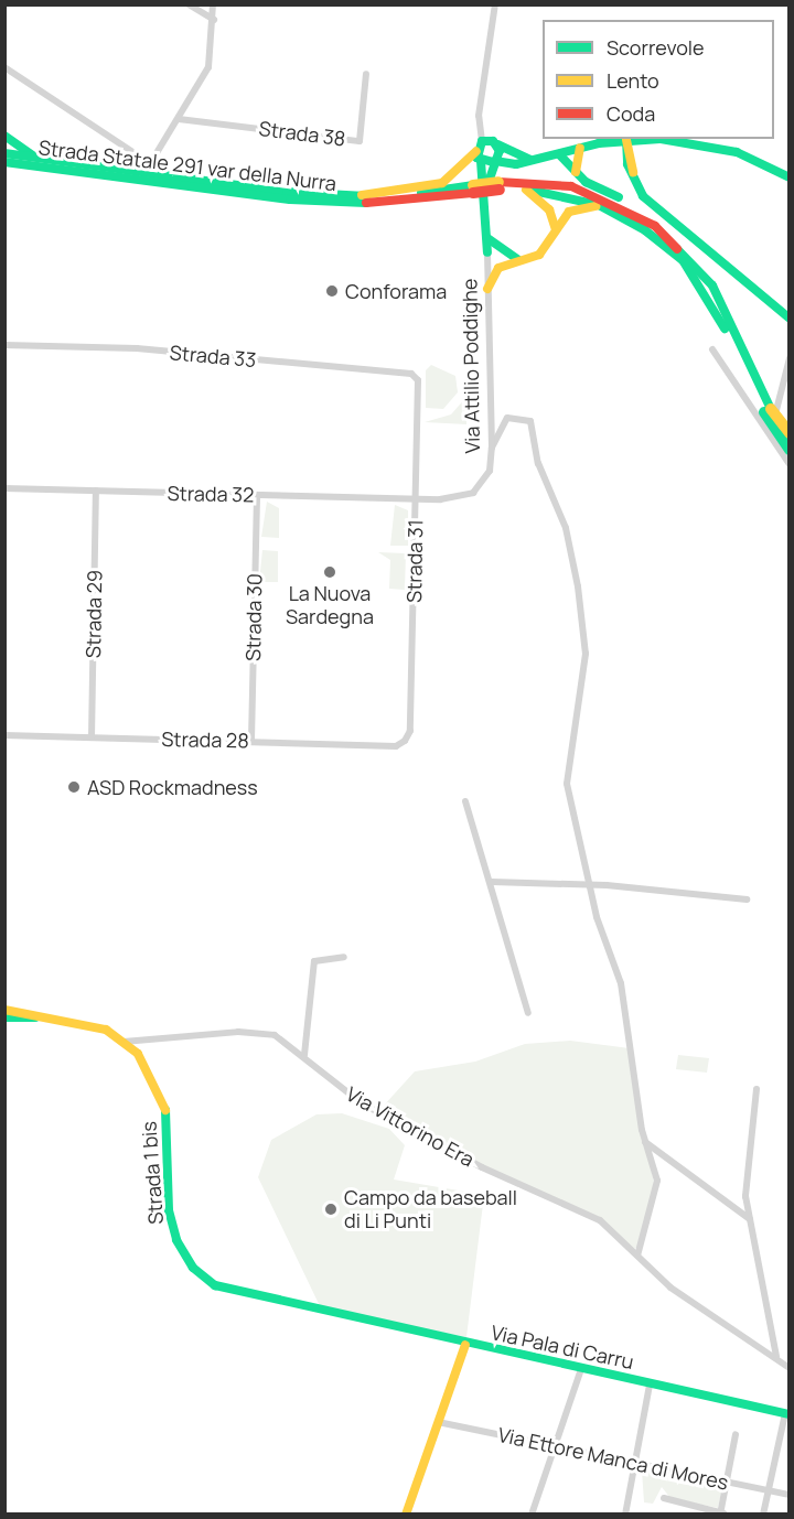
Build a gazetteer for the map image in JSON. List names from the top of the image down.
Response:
{
  "streets": {
    "main road": ["Strada Statale 291 var della Nurra", "Strada 1 bis", "Via Pala di Carru"],
    "street": [
      "Strada 38",
      "Strada 33",
      "Via Attilio Poddighe",
      "Strada 32",
      "Strada 31",
      "Strada 29",
      "Strada 30",
      "Strada 28",
      "Via Vittorino Era",
      "Via Ettore Manca di Mores"
    ]
  },
  "crossings": [
    ["Strada 33", "Strada 31"],
    ["Via Attilio Poddighe", "Strada 32"],
    ["Via Attilio Poddighe", "Strada 31"],
    ["Strada 32", "Strada 31"],
    ["Strada 32", "Strada 29"],
    ["Strada 32", "Strada 30"],
    ["Strada 31", "Strada 28"],
    ["Strada 29", "Strada 28"],
    ["Strada 30", "Strada 28"],
    ["Via Vittorino Era", "Strada 1 bis"],
    ["Strada 1 bis", "Via Pala di Carru"],
    ["Via Pala di Carru", "Via Ettore Manca di Mores"]
  ],
  "places": [
    "Conforama",
    "La Nuova Sardegna",
    "ASD Rockmadness",
    "Campo da baseball di Li Punti"
  ],
  "legend": ["Scorrevole", "Lento", "Coda"]
}
